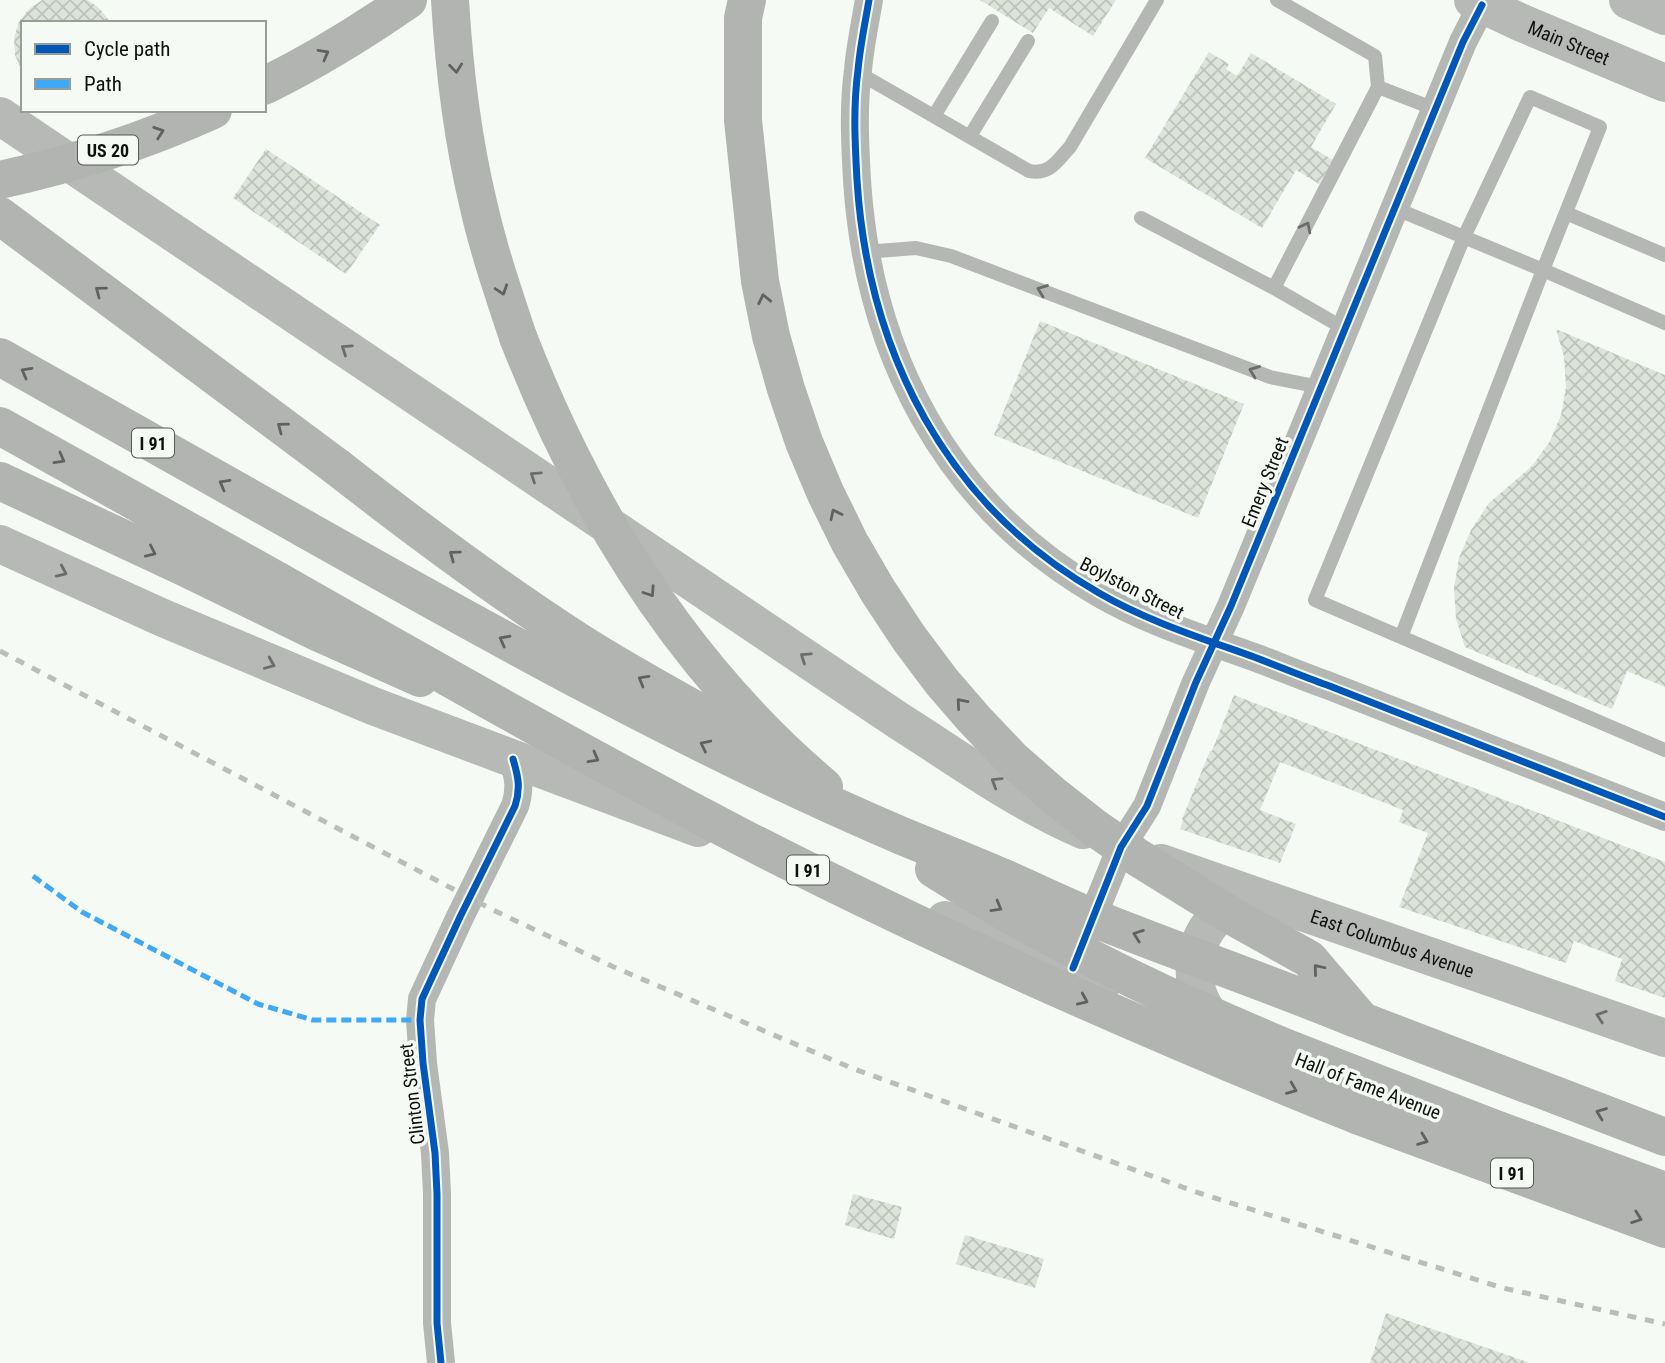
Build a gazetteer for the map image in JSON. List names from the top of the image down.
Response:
{
  "streets": {
    "highway": ["US 20", "I 91"],
    "main road": ["Main Street", "East Columbus Avenue", "Hall of Fame Avenue"],
    "street": ["Emery Street", "Boylston Street", "Clinton Street"]
  },
  "crossings": [
    ["Main Street", "Emery Street"],
    ["Emery Street", "Boylston Street"],
    ["Emery Street", "East Columbus Avenue"],
    ["Emery Street", "Hall of Fame Avenue"],
    ["Hall of Fame Avenue", "Clinton Street"]
  ],
  "one_way": ["East Columbus Avenue"],
  "legend": ["Cycle path", "Path"]
}
